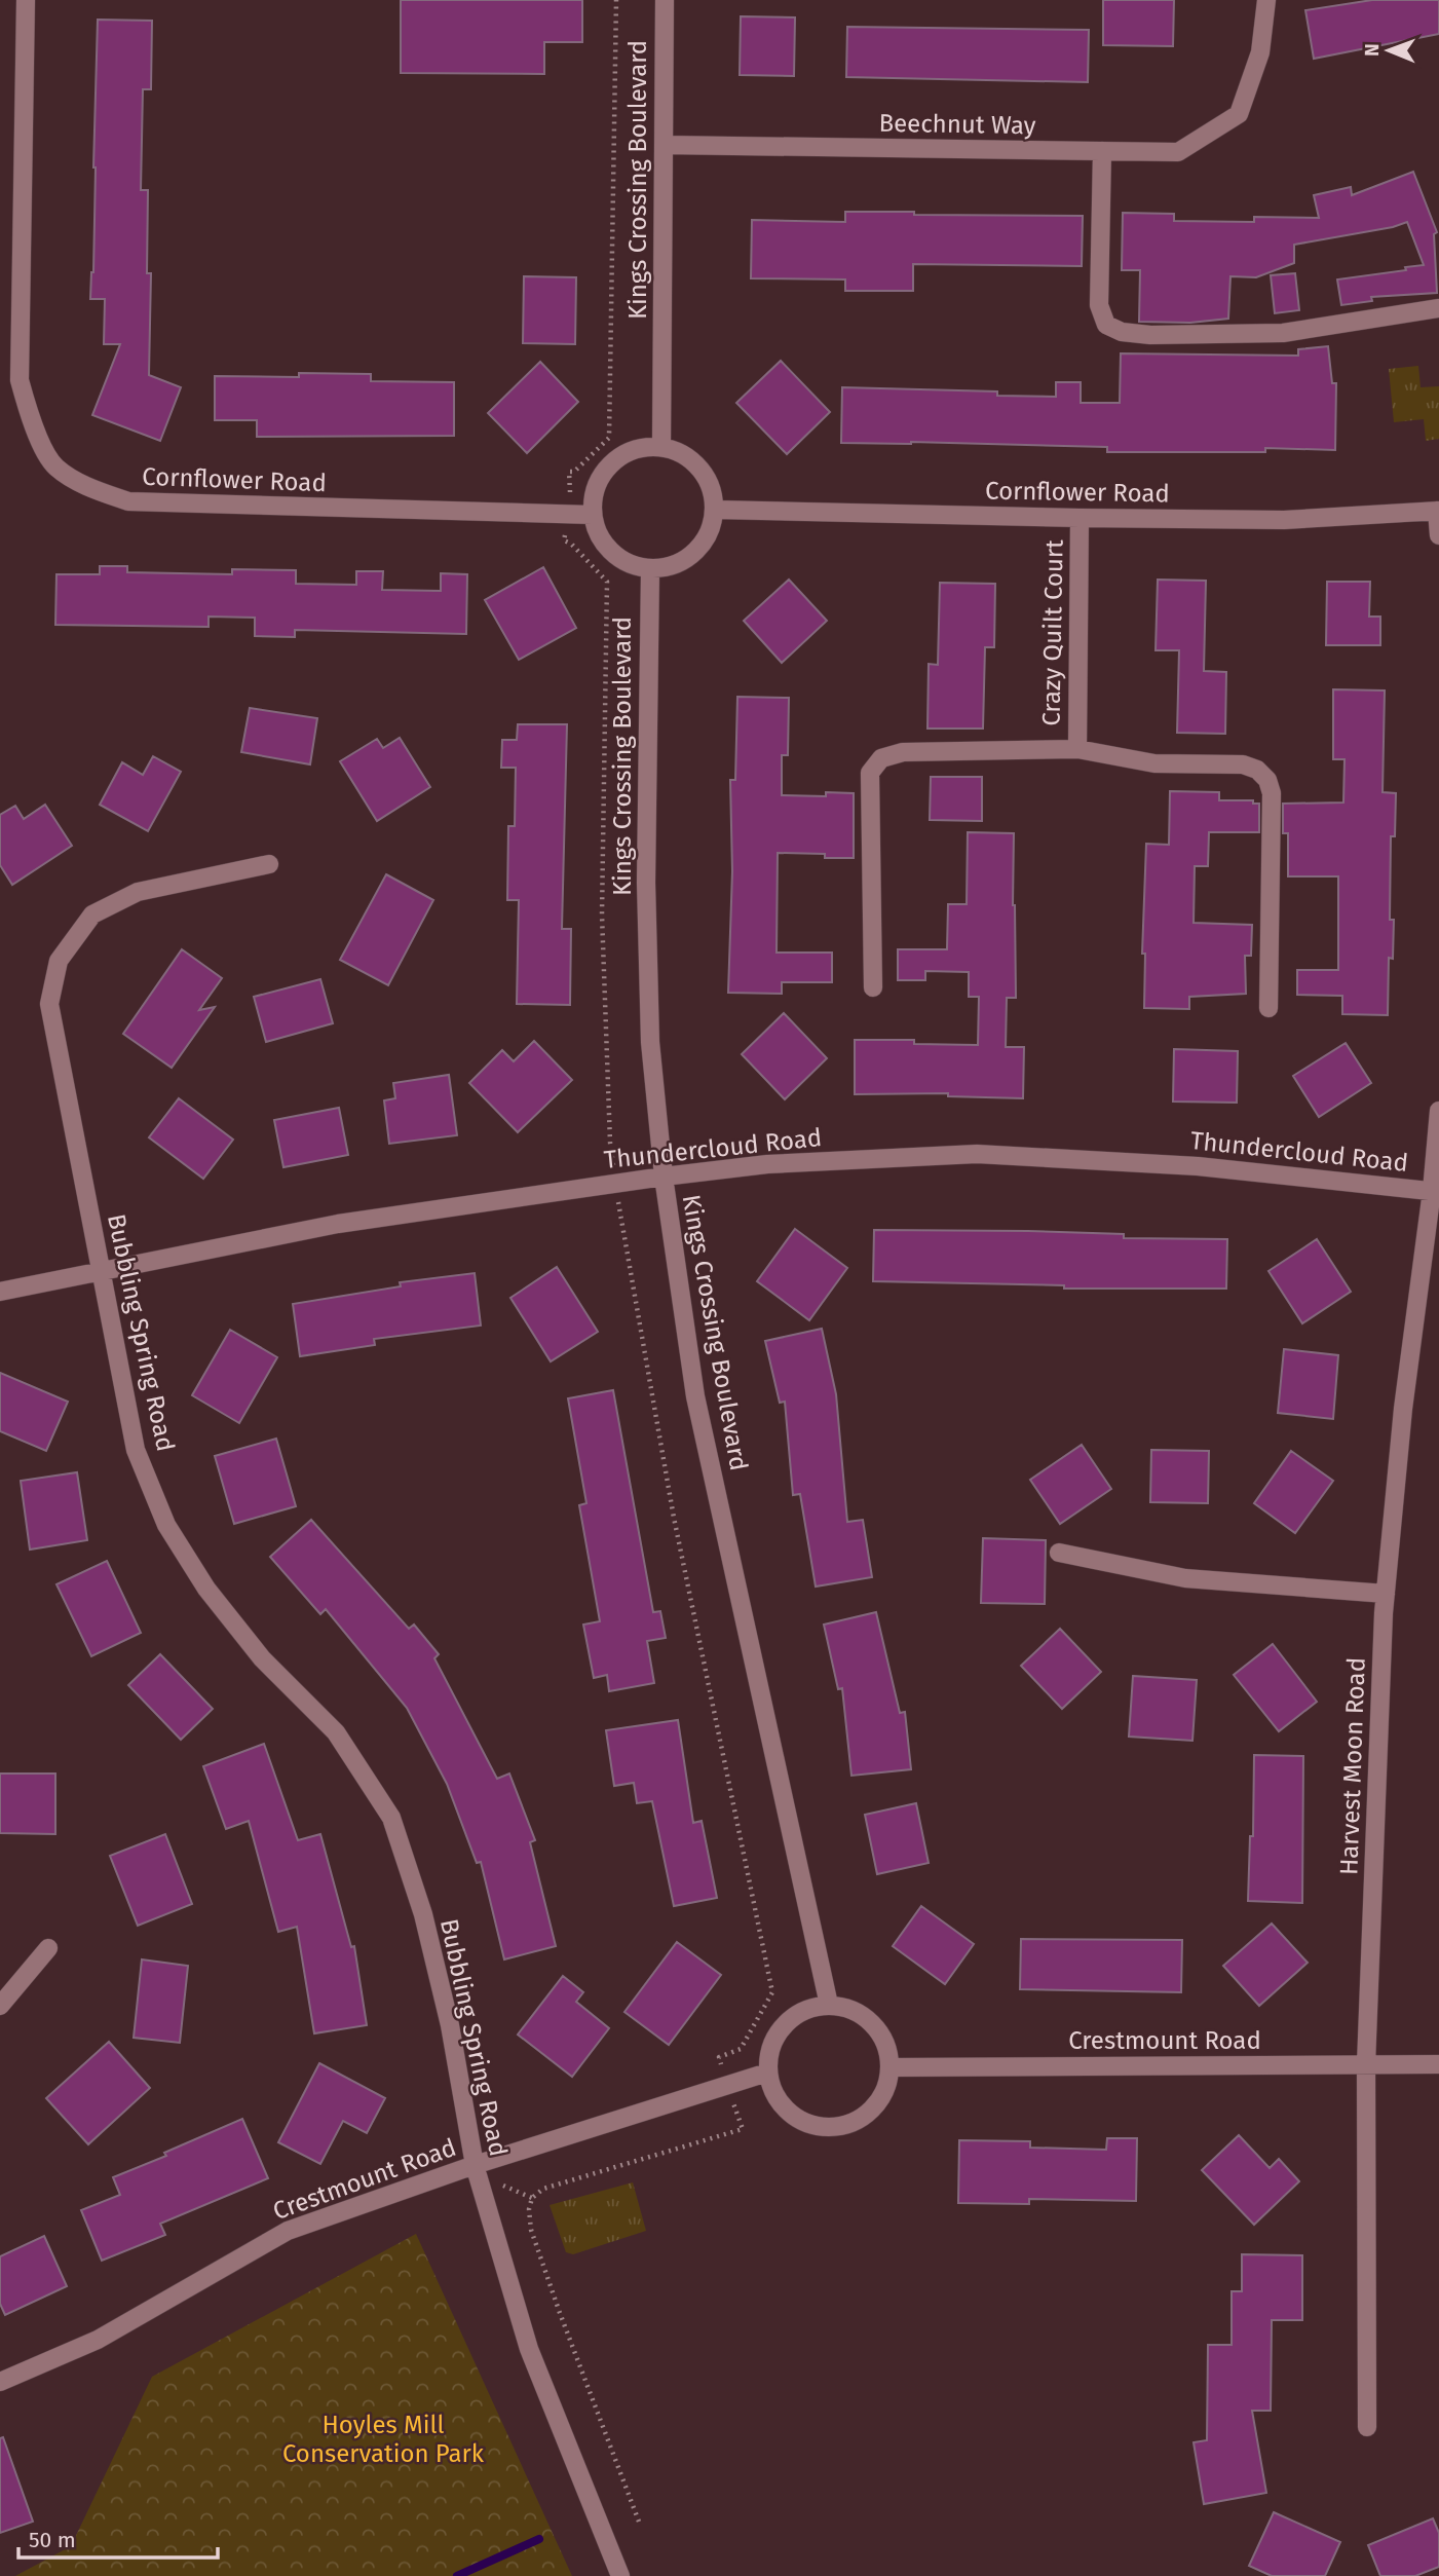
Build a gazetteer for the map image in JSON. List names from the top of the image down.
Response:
{
  "streets": {
    "street": [
      "Beechnut Way",
      "Kings Crossing Boulevard",
      "Cornflower Road",
      "Crazy Quilt Court",
      "Thundercloud Road",
      "Bubbling Spring Road",
      "Harvest Moon Road",
      "Crestmount Road"
    ]
  },
  "crossings": [
    ["Beechnut Way", "Kings Crossing Boulevard"],
    ["Kings Crossing Boulevard", "Cornflower Road"],
    ["Kings Crossing Boulevard", "Thundercloud Road"],
    ["Kings Crossing Boulevard", "Crestmount Road"],
    ["Cornflower Road", "Crazy Quilt Court"],
    ["Thundercloud Road", "Bubbling Spring Road"],
    ["Thundercloud Road", "Harvest Moon Road"],
    ["Bubbling Spring Road", "Crestmount Road"],
    ["Harvest Moon Road", "Crestmount Road"]
  ],
  "parks": ["Hoyles Mill Conservation Park"],
  "scale_bar": "50 m",
  "north": "left"
}
